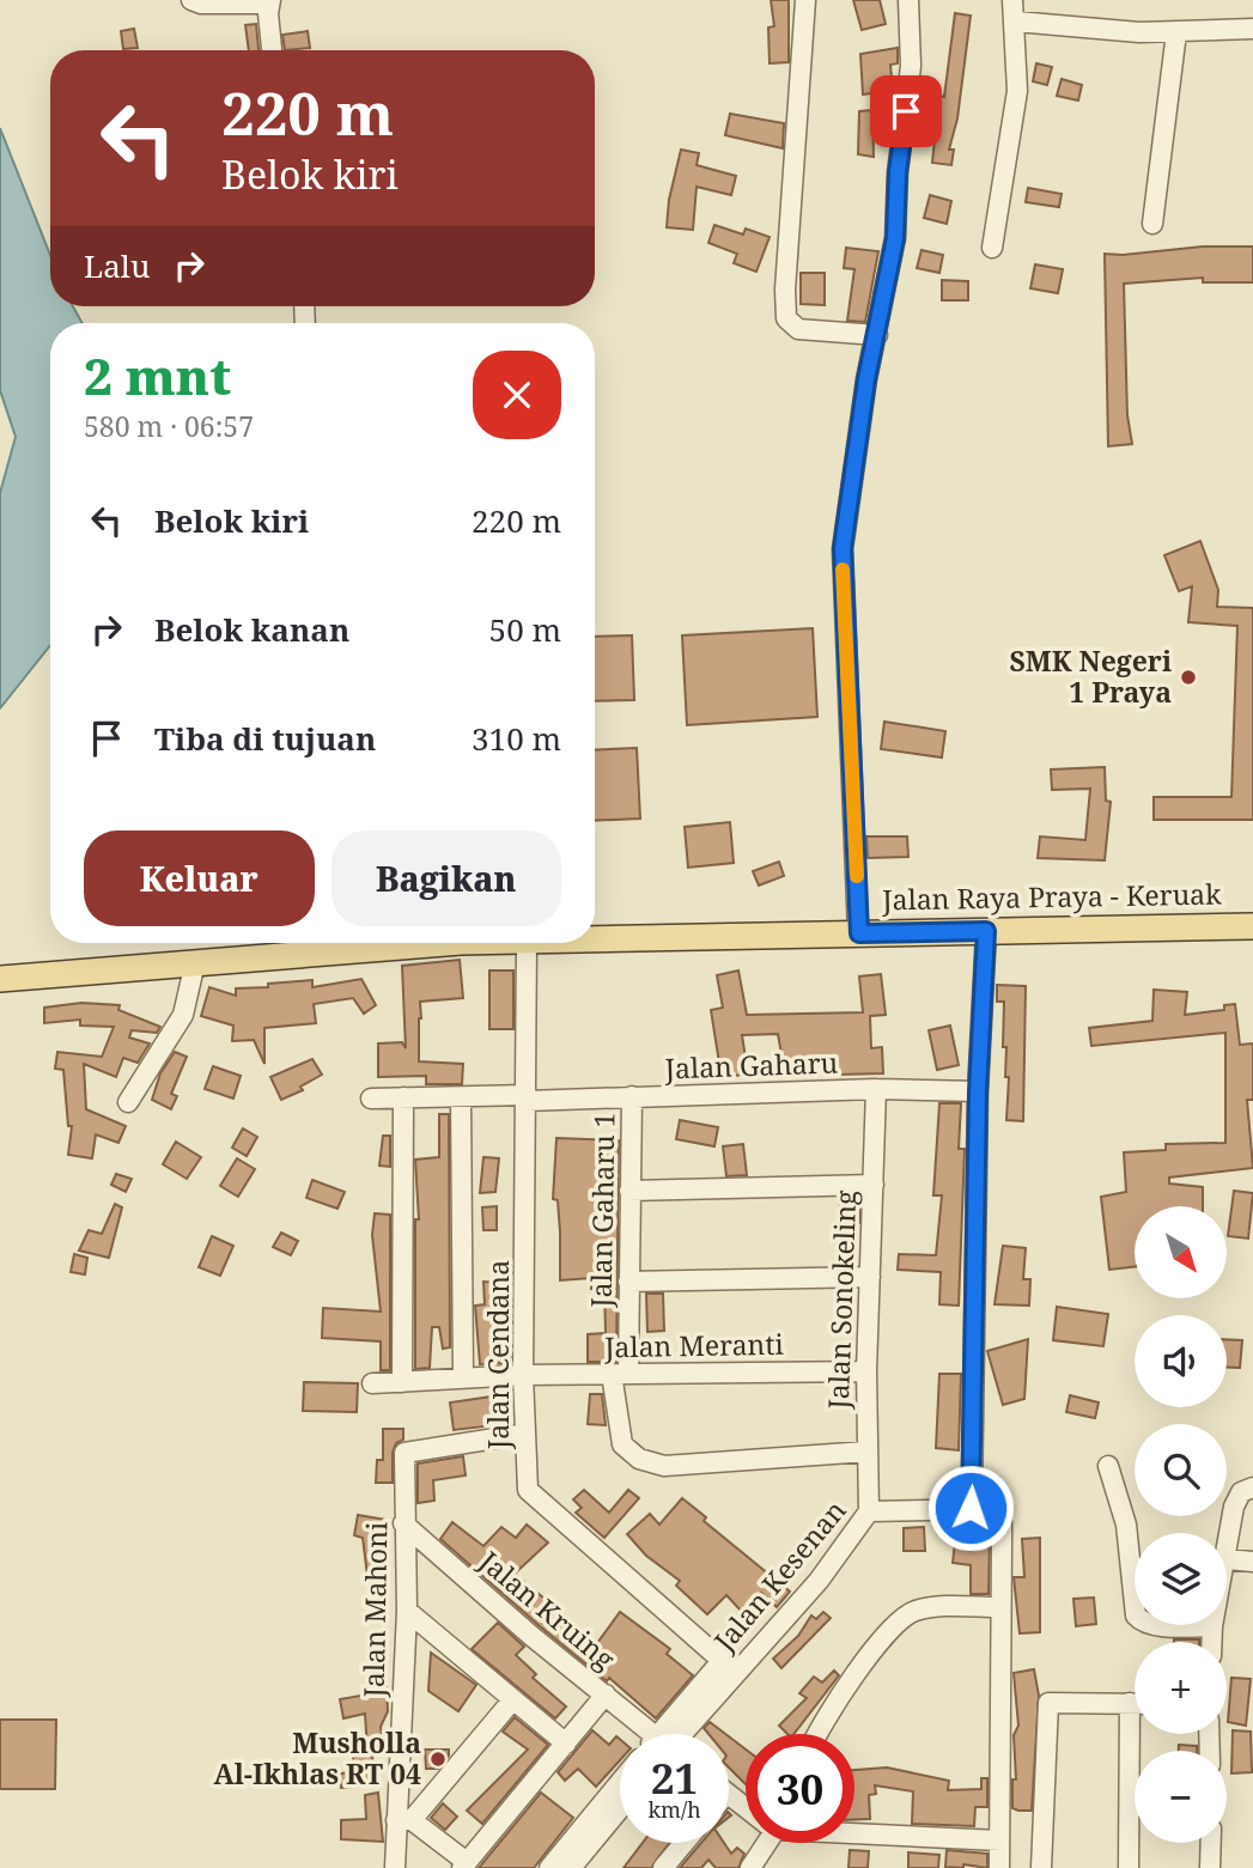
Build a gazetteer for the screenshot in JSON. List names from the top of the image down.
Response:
{
  "streets": {
    "main road": ["Jalan Raya Praya - Keruak"],
    "street": [
      "Jalan Gaharu",
      "Jalan Gaharu 1",
      "Jalan Sonokeling",
      "Jalan Meranti",
      "Jalan Cendana",
      "Jalan Kesenan",
      "Jalan Mahoni",
      "Jalan Kruing"
    ]
  },
  "crossings": [
    ["Jalan Gaharu", "Jalan Gaharu 1"],
    ["Jalan Gaharu", "Jalan Sonokeling"],
    ["Jalan Gaharu", "Jalan Cendana"],
    ["Jalan Gaharu 1", "Jalan Sonokeling"],
    ["Jalan Gaharu 1", "Jalan Meranti"],
    ["Jalan Sonokeling", "Jalan Meranti"],
    ["Jalan Sonokeling", "Jalan Kesenan"],
    ["Jalan Meranti", "Jalan Cendana"],
    ["Jalan Cendana", "Jalan Kesenan"],
    ["Jalan Cendana", "Jalan Mahoni"],
    ["Jalan Mahoni", "Jalan Kruing"]
  ],
  "places": ["SMK Negeri 1 Praya", "Musholla Al-Ikhlas RT 04"],
  "north": "bottom right",
  "page": {
    "turn": ["220 m", "Belok kiri"],
    "then": "Lalu",
    "heading": ["2 mnt", "580 m · 06:57"],
    "list": [
      {
        "name": "Belok kiri",
        "value": "220 m"
      },
      {
        "name": "Belok kanan",
        "value": "50 m"
      },
      {
        "name": "Tiba di tujuan",
        "value": "310 m"
      }
    ],
    "buttons": ["Keluar", "Bagikan"],
    "map_buttons": ["+", "−"],
    "speed": "21 km/h",
    "limit": "30"
  }
}
